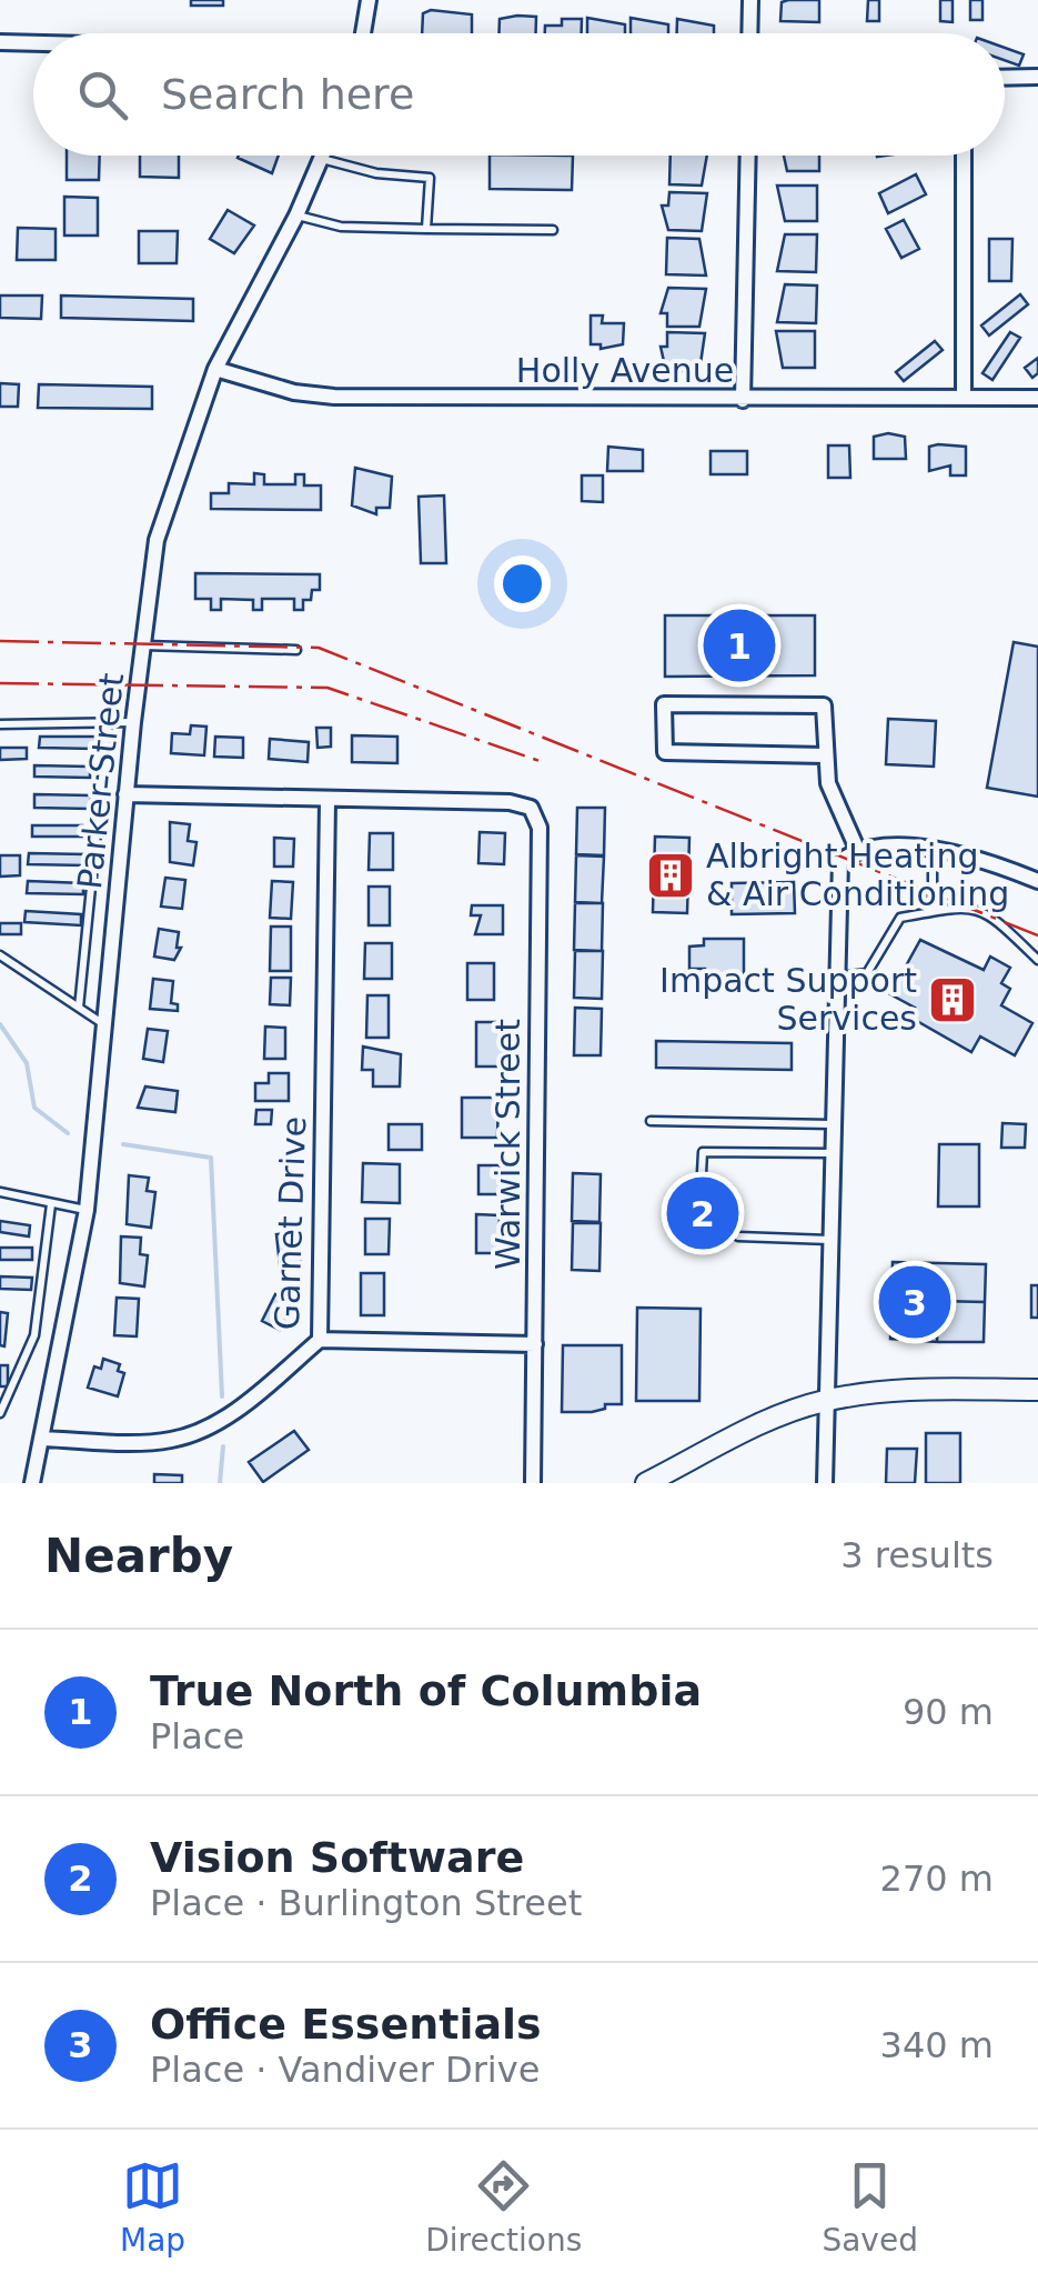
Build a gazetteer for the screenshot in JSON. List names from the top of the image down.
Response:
{
  "streets": {
    "street": [
      "Holly Avenue",
      "Parker Street",
      "Warwick Street",
      "Garnet Drive"
    ]
  },
  "crossings": [
    ["Holly Avenue", "Parker Street"],
    ["Parker Street", "Garnet Drive"],
    ["Warwick Street", "Garnet Drive"]
  ],
  "places": {
    "building": ["Albright Heating & Air Conditioning", "Impact Support Services"]
  },
  "page": {
    "search": "Search here",
    "pins": ["1", "2", "3"],
    "heading": ["Nearby", "3 results"],
    "list": [
      {
        "mark": "1",
        "name": "True North of Columbia",
        "note": "Place",
        "value": "90 m"
      },
      {
        "mark": "2",
        "name": "Vision Software",
        "note": "Place · Burlington Street",
        "value": "270 m"
      },
      {
        "mark": "3",
        "name": "Office Essentials",
        "note": "Place · Vandiver Drive",
        "value": "340 m"
      }
    ],
    "nav": ["Map", "Directions", "Saved"]
  }
}
